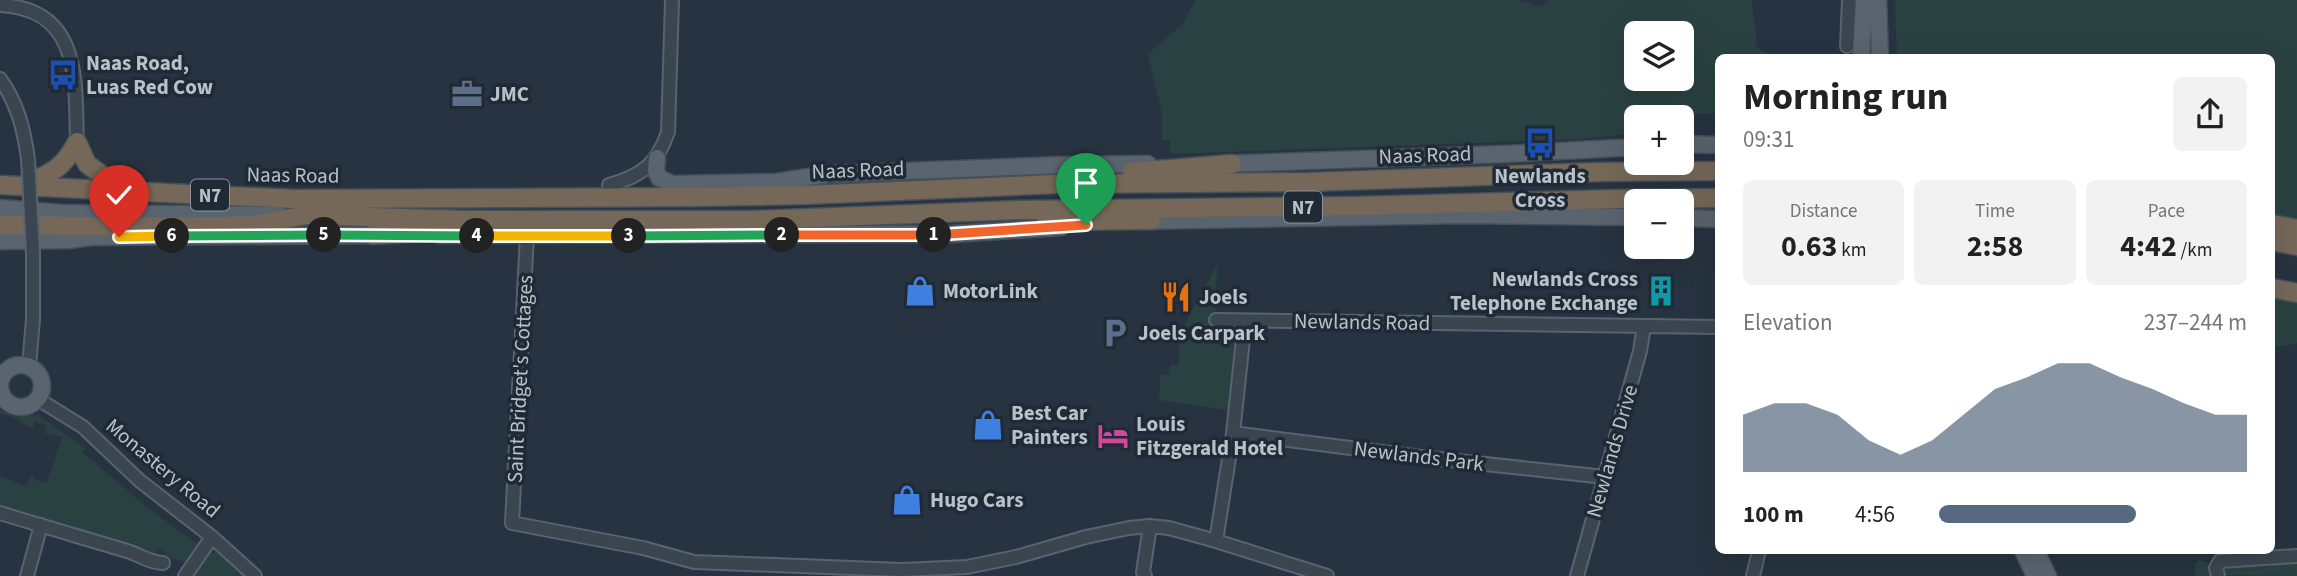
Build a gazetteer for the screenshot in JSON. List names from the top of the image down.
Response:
{
  "streets": {
    "highway": ["Naas Road", "N7"],
    "street": [
      "Newlands Road",
      "Saint Bridget's Cottages",
      "Newlands Drive",
      "Newlands Park",
      "Monastery Road"
    ]
  },
  "crossings": [
    ["Naas Road", "N7"],
    ["Newlands Road", "Newlands Drive"],
    ["Newlands Drive", "Newlands Park"]
  ],
  "places": {
    "bus stop": ["Naas Road, Luas Red Cow", "Newlands Cross"],
    "office": ["JMC"],
    "shop": ["MotorLink", "Best Car Painters", "Hugo Cars"],
    "building": ["Newlands Cross Telephone Exchange"],
    "restaurant": ["Joels"],
    "parking": ["Joels Carpark"],
    "hotel": ["Louis Fitzgerald Hotel"]
  },
  "page": {
    "map_buttons": ["+", "−"],
    "heading": ["Morning run", "09:31"],
    "stats": [
      ["Distance", "0.63 km"],
      ["Time", "2:58"],
      ["Pace", "4:42 /km"]
    ],
    "pins": [
      "1",
      "2",
      "5",
      "3",
      "4",
      "6"
    ],
    "chart": ["Elevation", "237–244 m"],
    "list": [
      {
        "name": "100 m",
        "note": "4:56"
      }
    ]
  }
}
